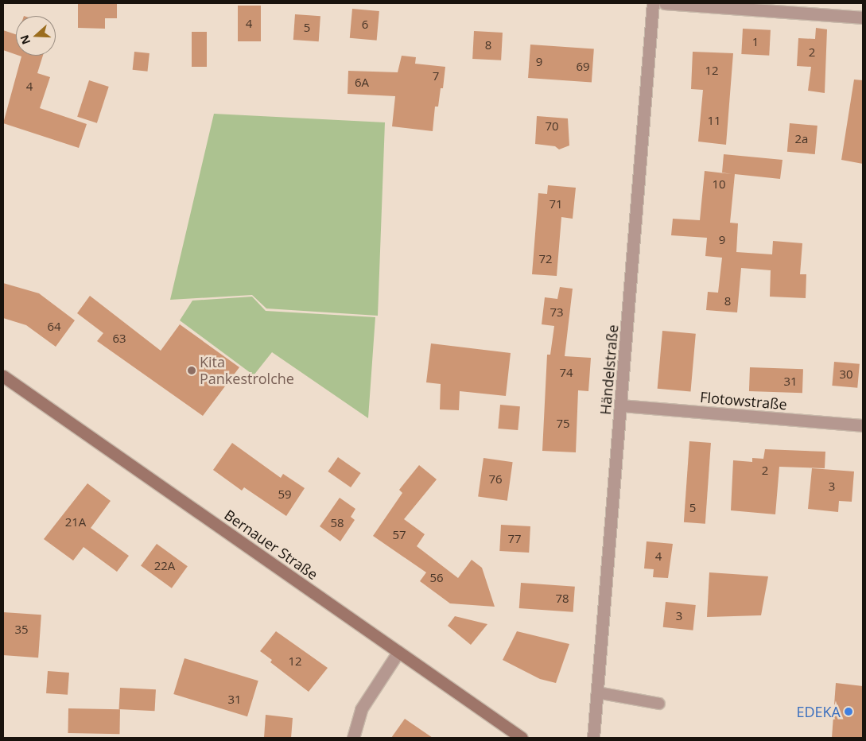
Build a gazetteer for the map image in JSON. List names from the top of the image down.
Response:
{
  "streets": {
    "main road": ["Bernauer Straße"],
    "street": ["Händelstraße", "Flotowstraße"]
  },
  "crossings": [
    ["Händelstraße", "Flotowstraße"]
  ],
  "places": ["Kita Pankestrolche", "EDEKA"],
  "house_numbers": [
    "4",
    "6",
    "5",
    "1",
    "8",
    "2",
    "9",
    "69",
    "12",
    "7",
    "6A",
    "4",
    "11",
    "70",
    "2a",
    "10",
    "71",
    "9",
    "72",
    "8",
    "73",
    "64",
    "63",
    "74",
    "30",
    "31",
    "75",
    "2",
    "76",
    "3",
    "59",
    "5",
    "21A",
    "58",
    "57",
    "77",
    "4",
    "22A",
    "56",
    "78",
    "3",
    "35",
    "12",
    "31"
  ],
  "north": "left"
}
